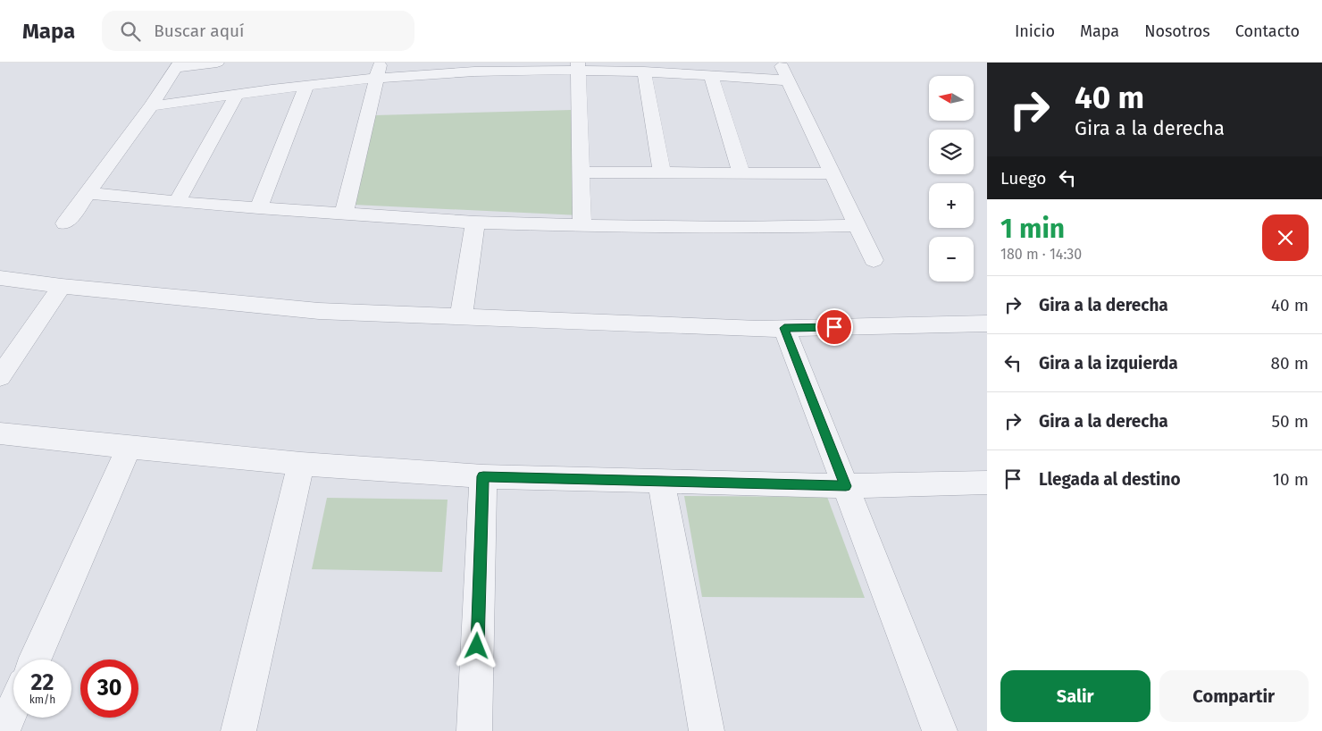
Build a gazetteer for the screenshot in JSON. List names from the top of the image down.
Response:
{
  "north": "left",
  "page": {
    "header": "Mapa",
    "search": "Buscar aquí",
    "nav": [
      "Inicio",
      "Mapa",
      "Nosotros",
      "Contacto"
    ],
    "turn": ["40 m", "Gira a la derecha"],
    "map_buttons": ["+", "−"],
    "then": "Luego",
    "heading": ["1 min", "180 m · 14:30"],
    "list": [
      {
        "name": "Gira a la derecha",
        "value": "40 m"
      },
      {
        "name": "Gira a la izquierda",
        "value": "80 m"
      },
      {
        "name": "Gira a la derecha",
        "value": "50 m"
      },
      {
        "name": "Llegada al destino",
        "value": "10 m"
      }
    ],
    "speed": "22 km/h",
    "limit": "30",
    "buttons": ["Salir", "Compartir"]
  }
}
